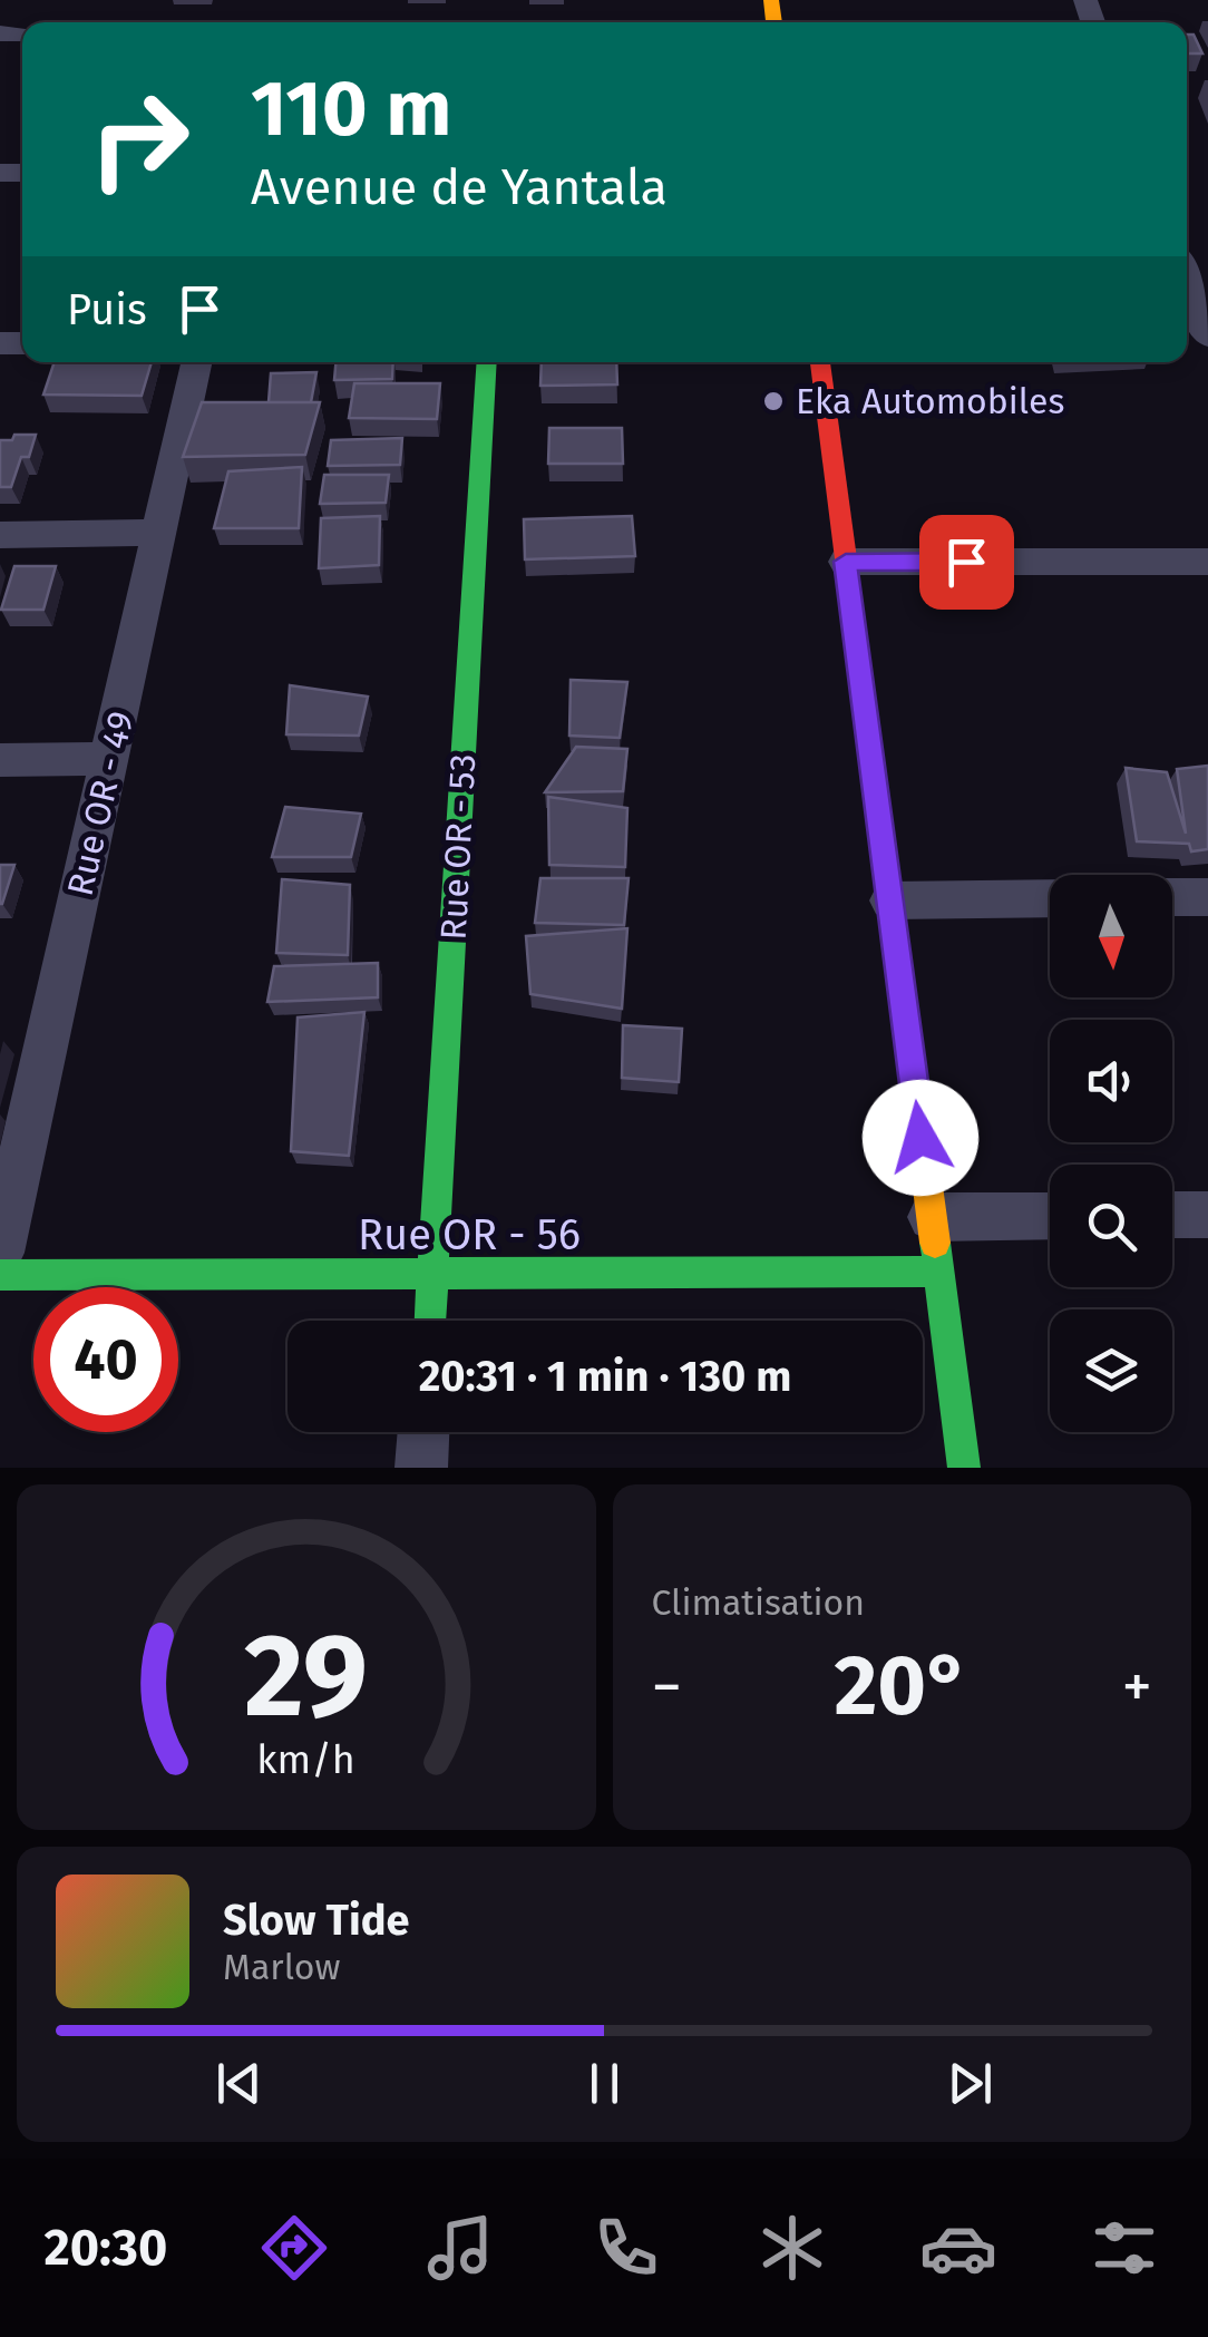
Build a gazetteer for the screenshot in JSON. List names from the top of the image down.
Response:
{
  "streets": {
    "street": ["Rue OR - 49", "Rue OR - 53", "Rue OR - 56"]
  },
  "crossings": [
    ["Rue OR - 53", "Rue OR - 56"]
  ],
  "places": ["Eka Automobiles"],
  "north": "bottom",
  "page": {
    "turn": ["110 m", "Avenue de Yantala"],
    "then": "Puis",
    "limit": "40",
    "trip": "20:31 · 1 min · 130 m",
    "tile": "Climatisation",
    "heat": ["−", "20°", "+"],
    "song": ["Slow Tide", "Marlow"],
    "tabs": "20:30",
    "gauge": ["29", "km/h"]
  }
}
